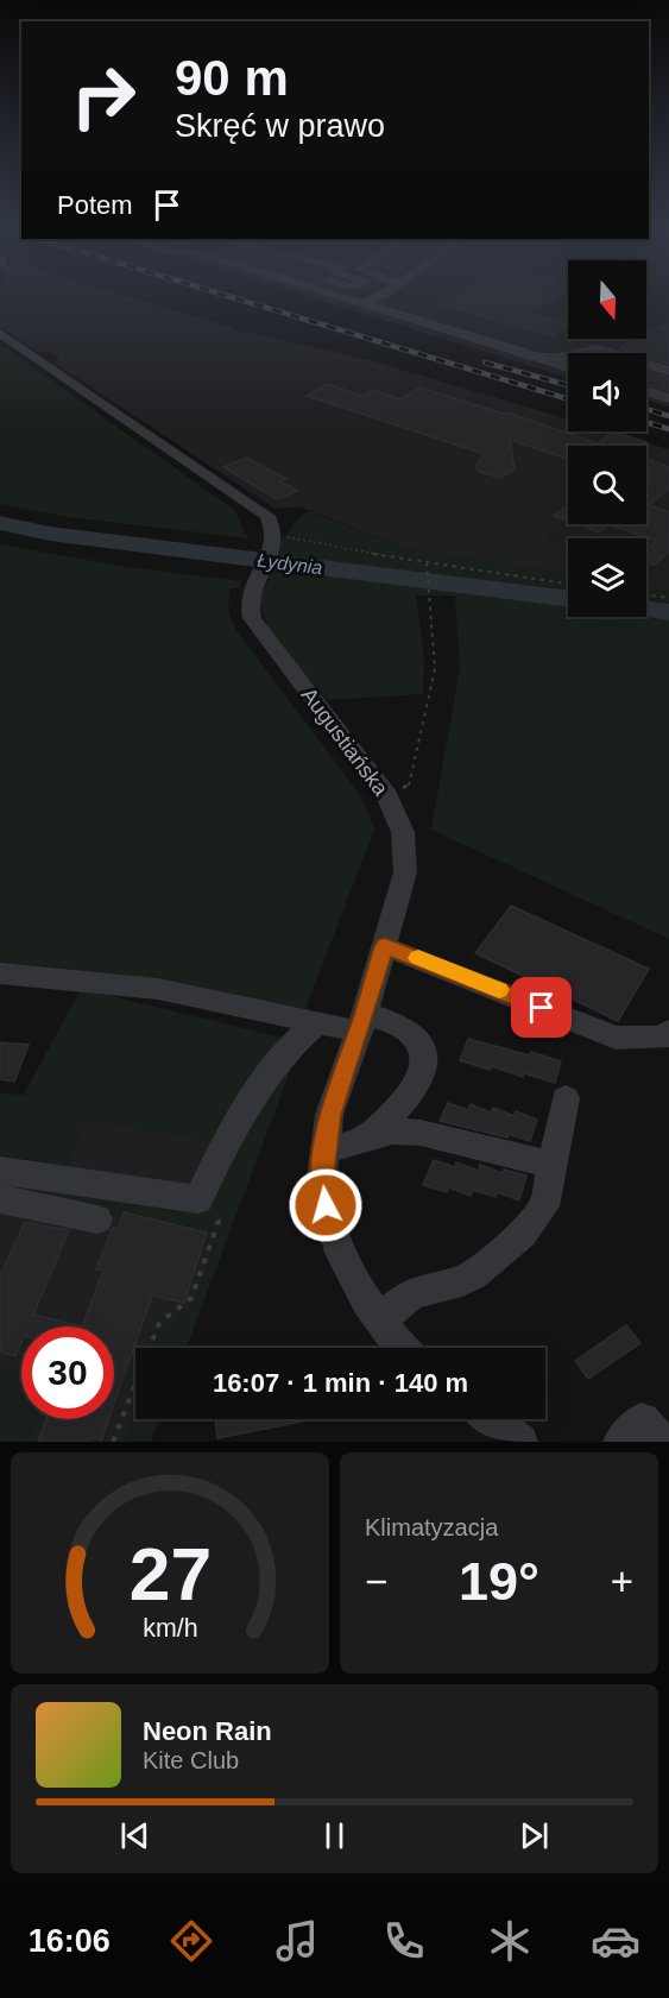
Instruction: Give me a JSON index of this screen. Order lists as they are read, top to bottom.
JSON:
{
  "streets": {
    "street": ["Augustiańska"]
  },
  "water": ["Łydynia"],
  "north": "bottom",
  "page": {
    "turn": ["90 m", "Skręć w prawo"],
    "then": "Potem",
    "limit": "30",
    "trip": "16:07 · 1 min · 140 m",
    "tile": "Klimatyzacja",
    "heat": ["−", "19°", "+"],
    "song": ["Neon Rain", "Kite Club"],
    "tabs": "16:06",
    "gauge": ["27", "km/h"]
  }
}
